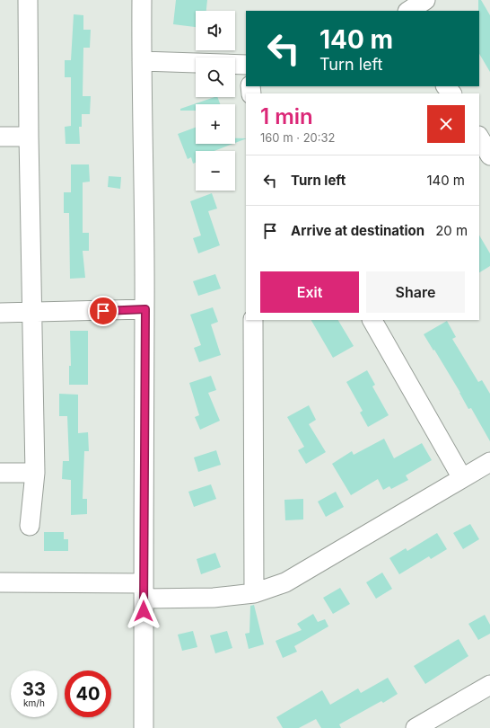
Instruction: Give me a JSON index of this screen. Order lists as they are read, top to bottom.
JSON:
{
  "page": {
    "map_buttons": ["+", "−"],
    "turn": ["140 m", "Turn left"],
    "heading": ["1 min", "160 m · 20:32"],
    "list": [
      {
        "name": "Turn left",
        "value": "140 m"
      },
      {
        "name": "Arrive at destination",
        "value": "20 m"
      }
    ],
    "buttons": ["Exit", "Share"],
    "speed": "33 km/h",
    "limit": "40"
  }
}
